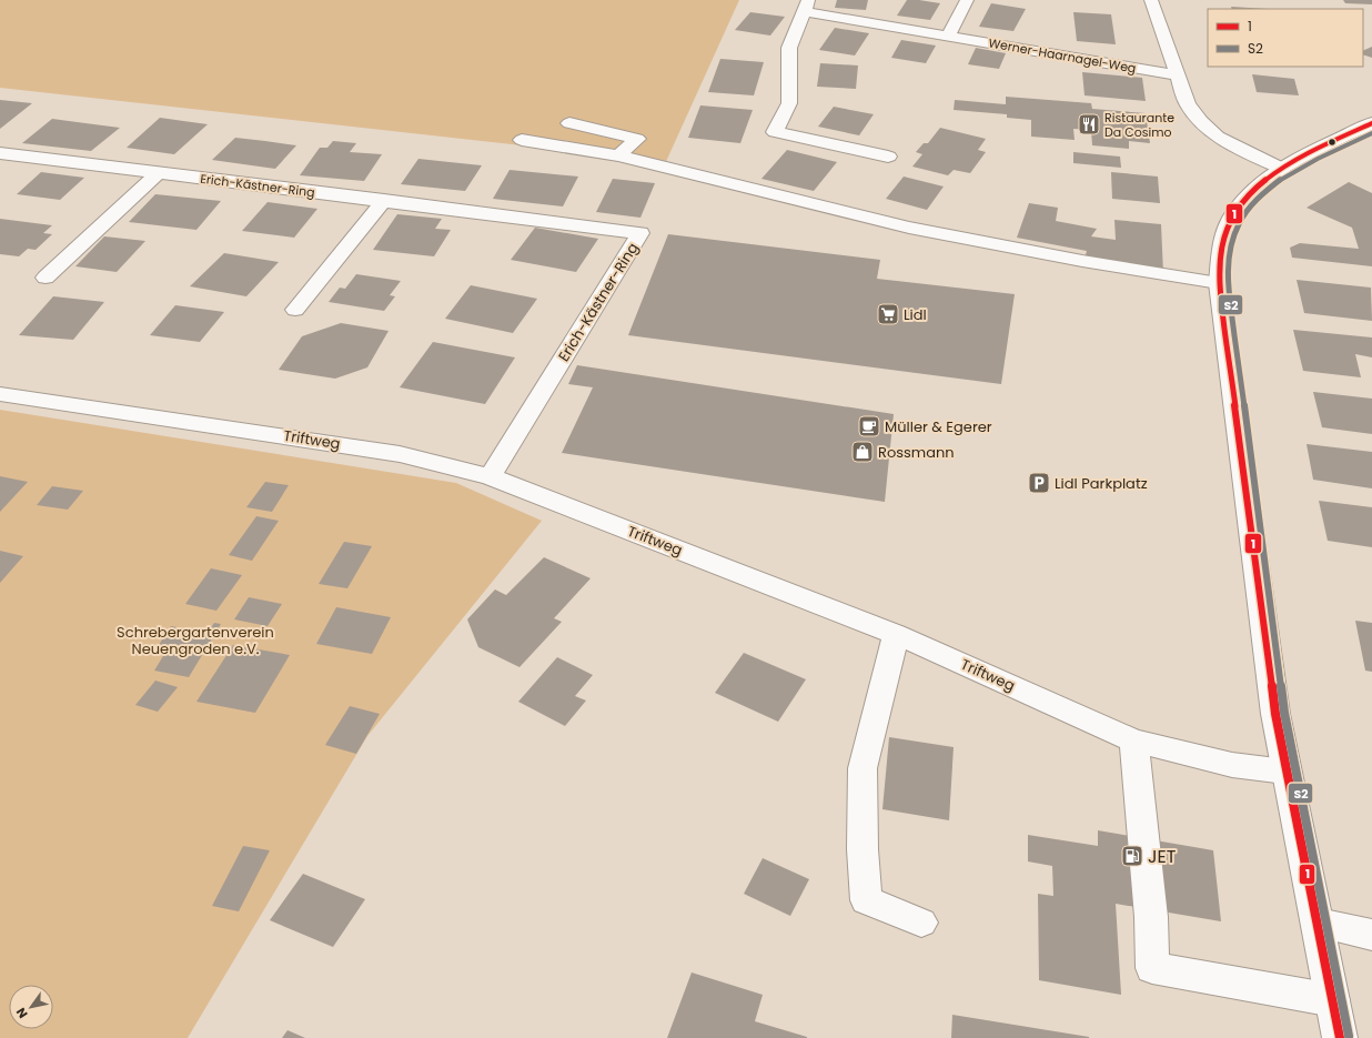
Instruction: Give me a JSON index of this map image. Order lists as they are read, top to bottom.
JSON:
{
  "streets": {
    "street": ["Werner-Haarnagel-Weg", "Erich-Kästner-Ring", "Triftweg"]
  },
  "crossings": [
    ["Erich-Kästner-Ring", "Triftweg"]
  ],
  "parks": ["Schrebergartenverein Neuengroden e.V."],
  "places": {
    "restaurant": ["Ristaurante Da Cosimo"],
    "supermarket": ["Lidl"],
    "cafe": ["Müller & Egerer"],
    "shop": ["Rossmann"],
    "parking": ["Lidl Parkplatz"],
    "fuel station": ["JET"]
  },
  "lines": ["transit line 1", "transit line S2"],
  "legend": ["1", "S2"],
  "north": "bottom left"
}
